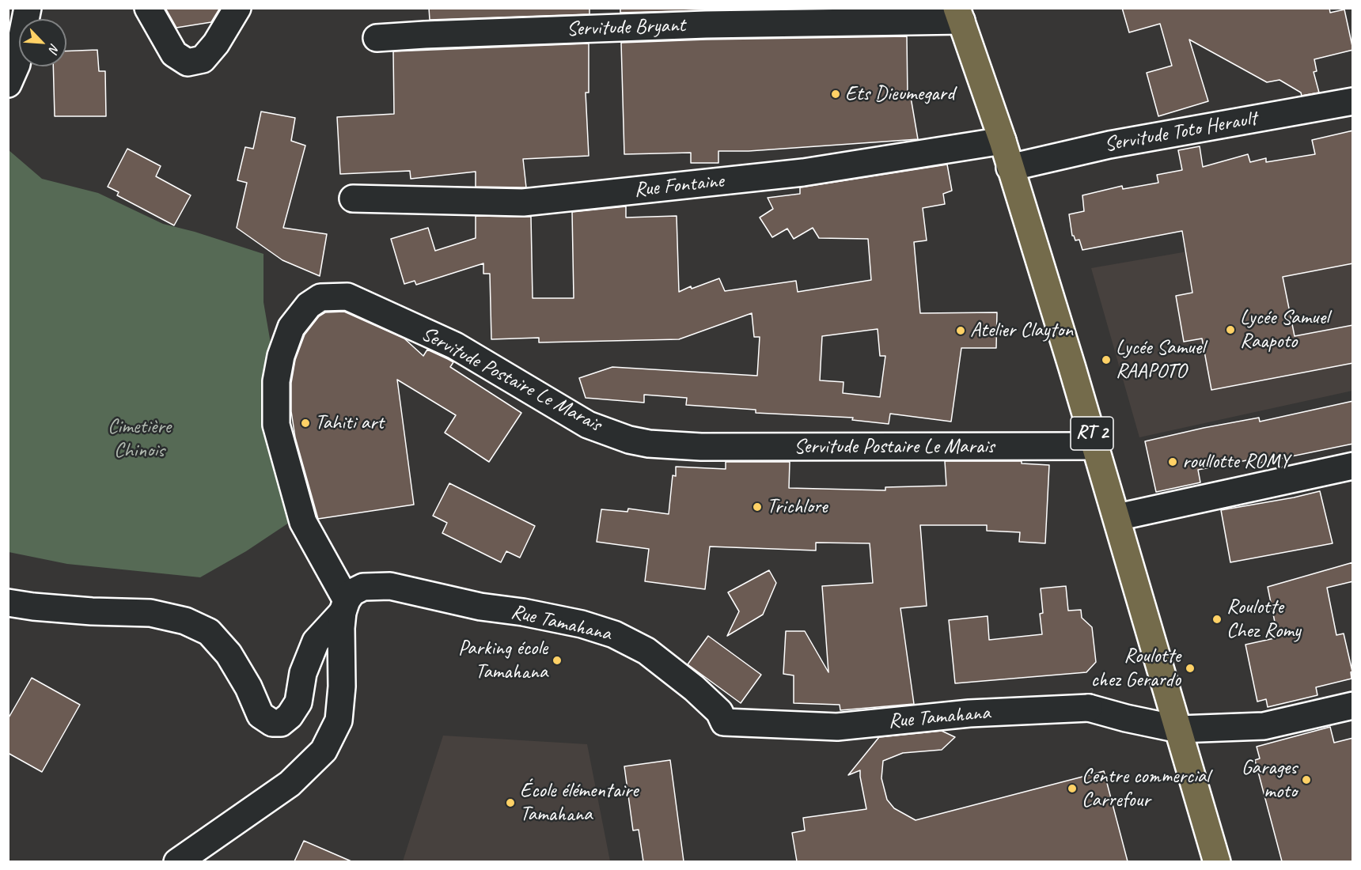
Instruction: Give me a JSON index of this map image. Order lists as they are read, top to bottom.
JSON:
{
  "streets": {
    "main road": ["RT 2"],
    "street": [
      "Servitude Bryant",
      "Servitude Toto Herault",
      "Rue Fontaine",
      "Servitude Postaire Le Marais",
      "Rue Tamahana"
    ]
  },
  "crossings": [
    ["Servitude Bryant", "RT 2"],
    ["Servitude Toto Herault", "RT 2"],
    ["Rue Fontaine", "RT 2"],
    ["Servitude Postaire Le Marais", "RT 2"],
    ["Servitude Postaire Le Marais", "Rue Tamahana"],
    ["RT 2", "Rue Tamahana"]
  ],
  "parks": ["Cimetière Chinois"],
  "places": [
    "Ets Dieumegard",
    "Lycée Samuel Raapoto",
    "Atelier Clayton",
    "Lycée Samuel RAAPOTO",
    "Tahiti art",
    "roullotte ROMY",
    "Trichlore",
    "Roulotte Chez Romy",
    "Parking école Tamahana",
    "Roulotte chez Gerardo",
    "Garages moto",
    "Centre commercial Carrefour",
    "École élémentaire Tamahana"
  ],
  "north": "bottom right"
}
